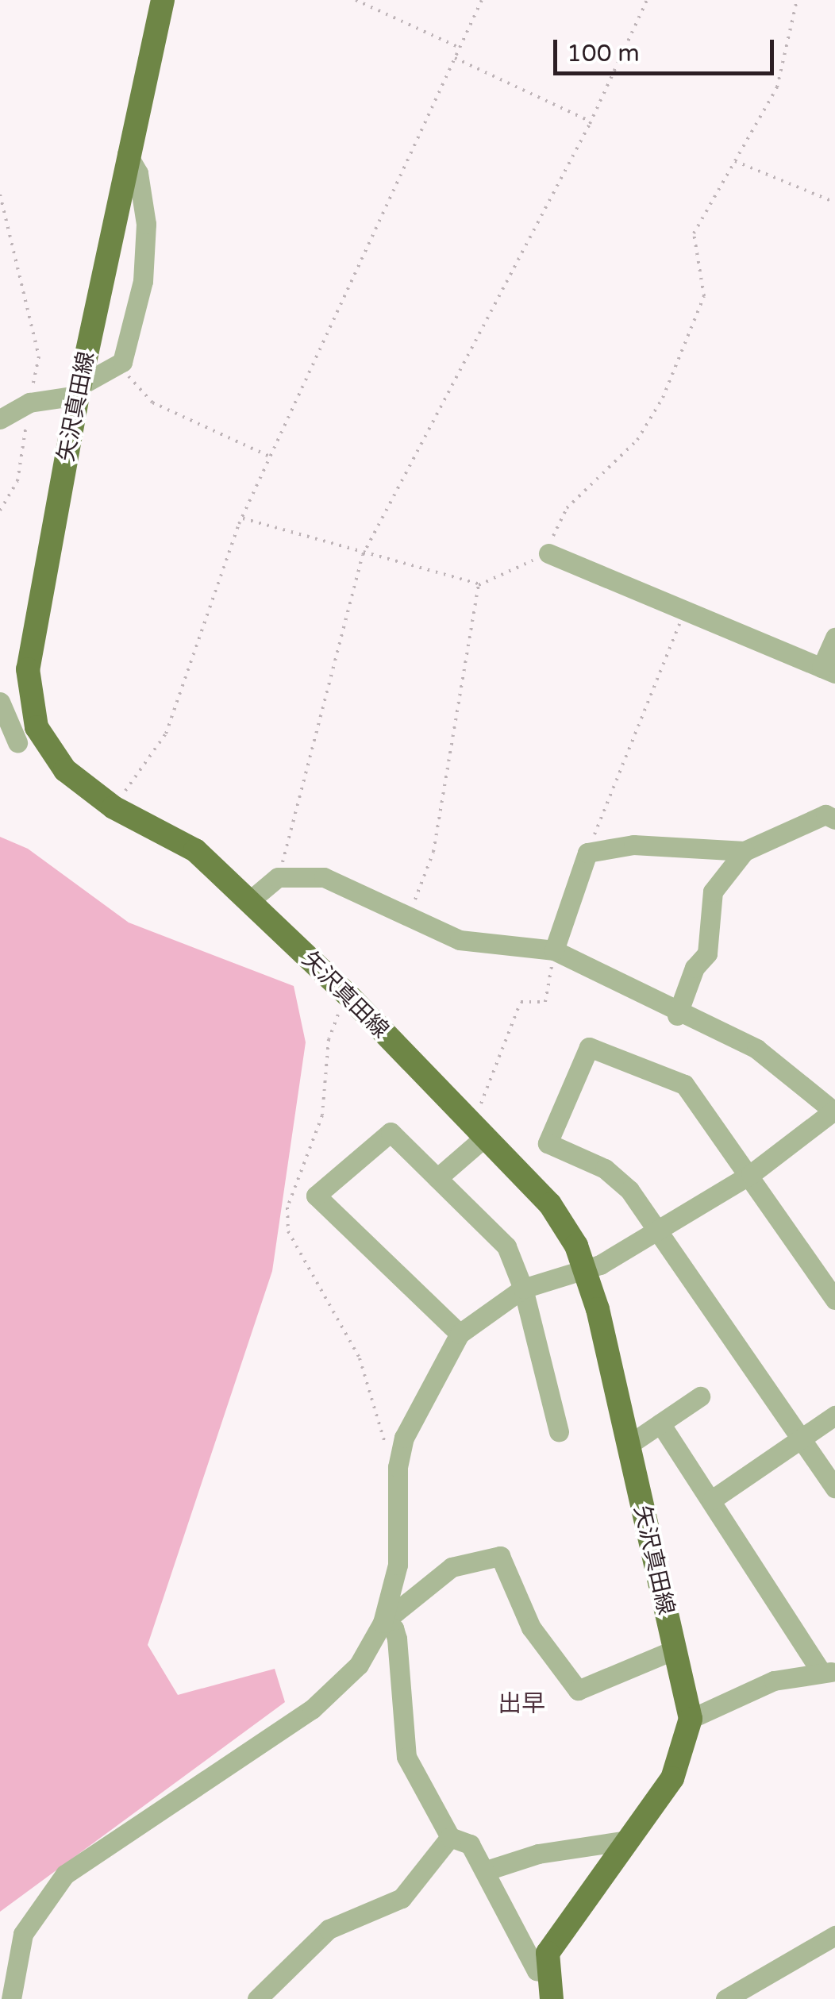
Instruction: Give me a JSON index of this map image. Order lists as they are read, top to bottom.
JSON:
{
  "streets": {
    "main road": ["矢沢真田線"]
  },
  "districts": ["出早"],
  "scale_bar": "100 m"
}
